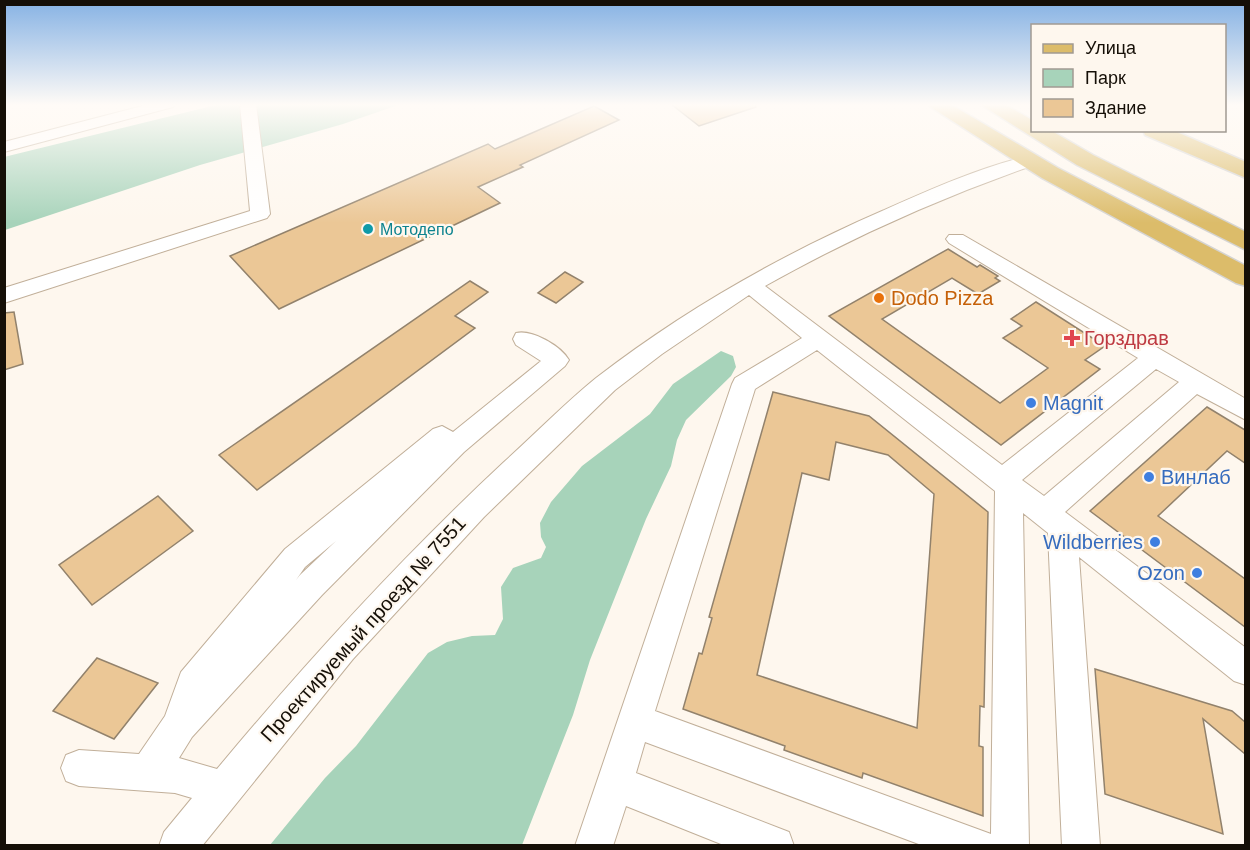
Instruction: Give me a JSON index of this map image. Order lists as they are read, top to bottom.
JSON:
{
  "streets": {
    "street": ["Проектируемый проезд № 7551"]
  },
  "places": {
    "other": [
      "Мотодепо",
      "Dodo Pizza",
      "Magnit",
      "Винлаб",
      "Wildberries",
      "Ozon"
    ],
    "health": ["Горздрав"]
  },
  "legend": ["Улица", "Парк", "Здание"]
}
